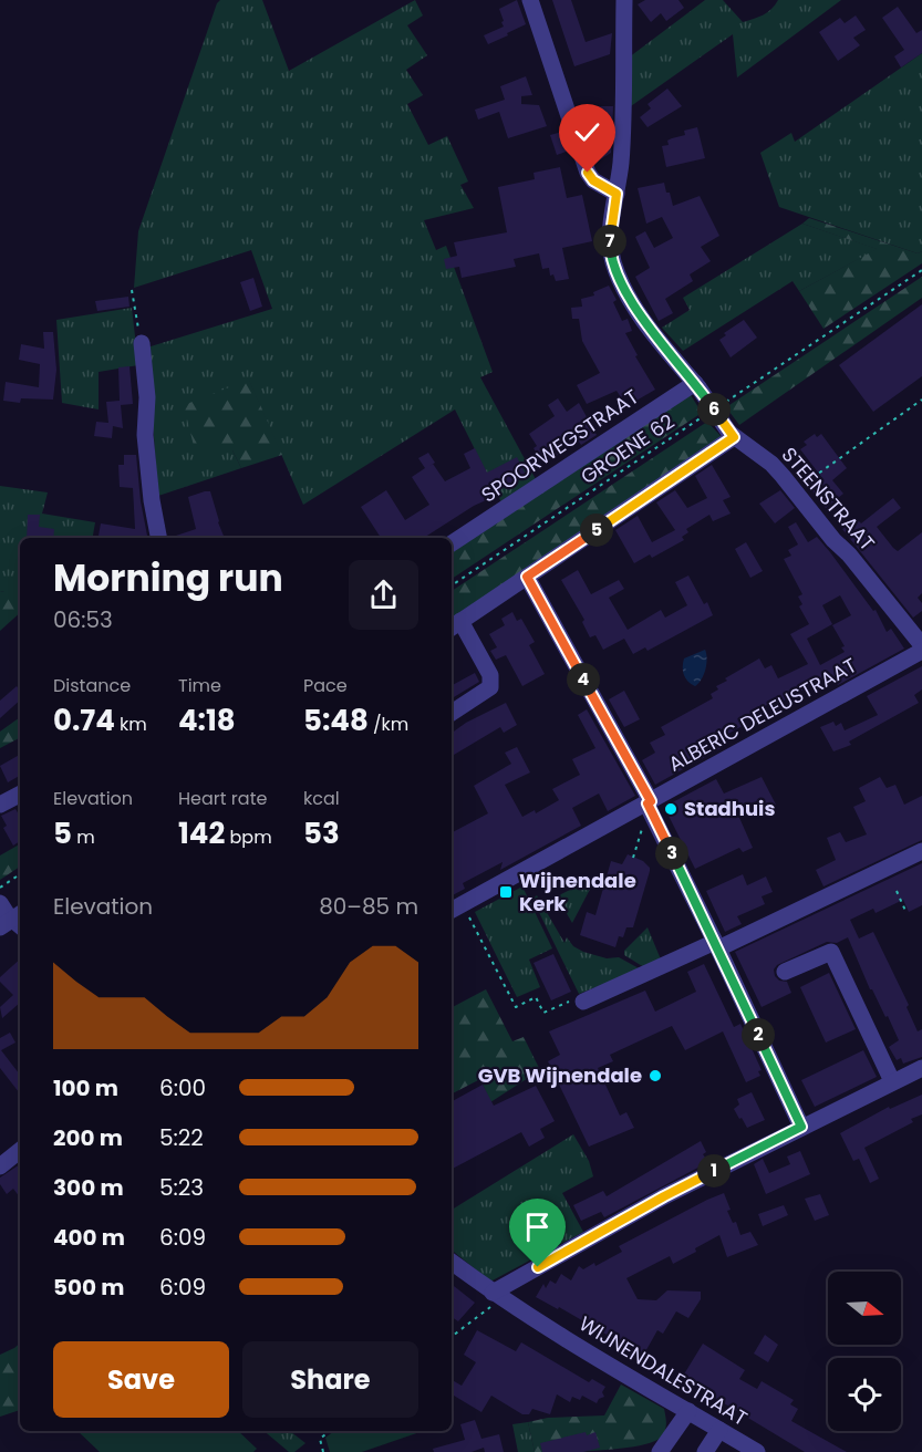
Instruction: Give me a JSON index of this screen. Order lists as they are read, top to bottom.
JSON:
{
  "streets": {
    "street": [
      "SPOORWEGSTRAAT",
      "STEENSTRAAT",
      "ALBERIC DELEUSTRAAT",
      "WIJNENDALESTRAAT"
    ],
    "path": ["GROENE 62"]
  },
  "crossings": [
    ["SPOORWEGSTRAAT", "STEENSTRAAT"],
    ["STEENSTRAAT", "ALBERIC DELEUSTRAAT"]
  ],
  "places": {
    "other": ["Stadhuis", "GVB Wijnendale"],
    "transit": ["Wijnendale Kerk"]
  },
  "north": "right",
  "page": {
    "pins": [
      "7",
      "6",
      "5",
      "4",
      "3",
      "2",
      "1"
    ],
    "heading": ["Morning run", "06:53"],
    "stats": [
      ["Distance", "0.74 km"],
      ["Time", "4:18"],
      ["Pace", "5:48 /km"],
      ["Elevation", "5 m"],
      ["Heart rate", "142 bpm"],
      ["kcal", "53"]
    ],
    "chart": ["Elevation", "80–85 m"],
    "list": [
      {
        "name": "100 m",
        "note": "6:00"
      },
      {
        "name": "200 m",
        "note": "5:22"
      },
      {
        "name": "300 m",
        "note": "5:23"
      },
      {
        "name": "400 m",
        "note": "6:09"
      },
      {
        "name": "500 m",
        "note": "6:09"
      }
    ],
    "buttons": ["Save", "Share"]
  }
}
